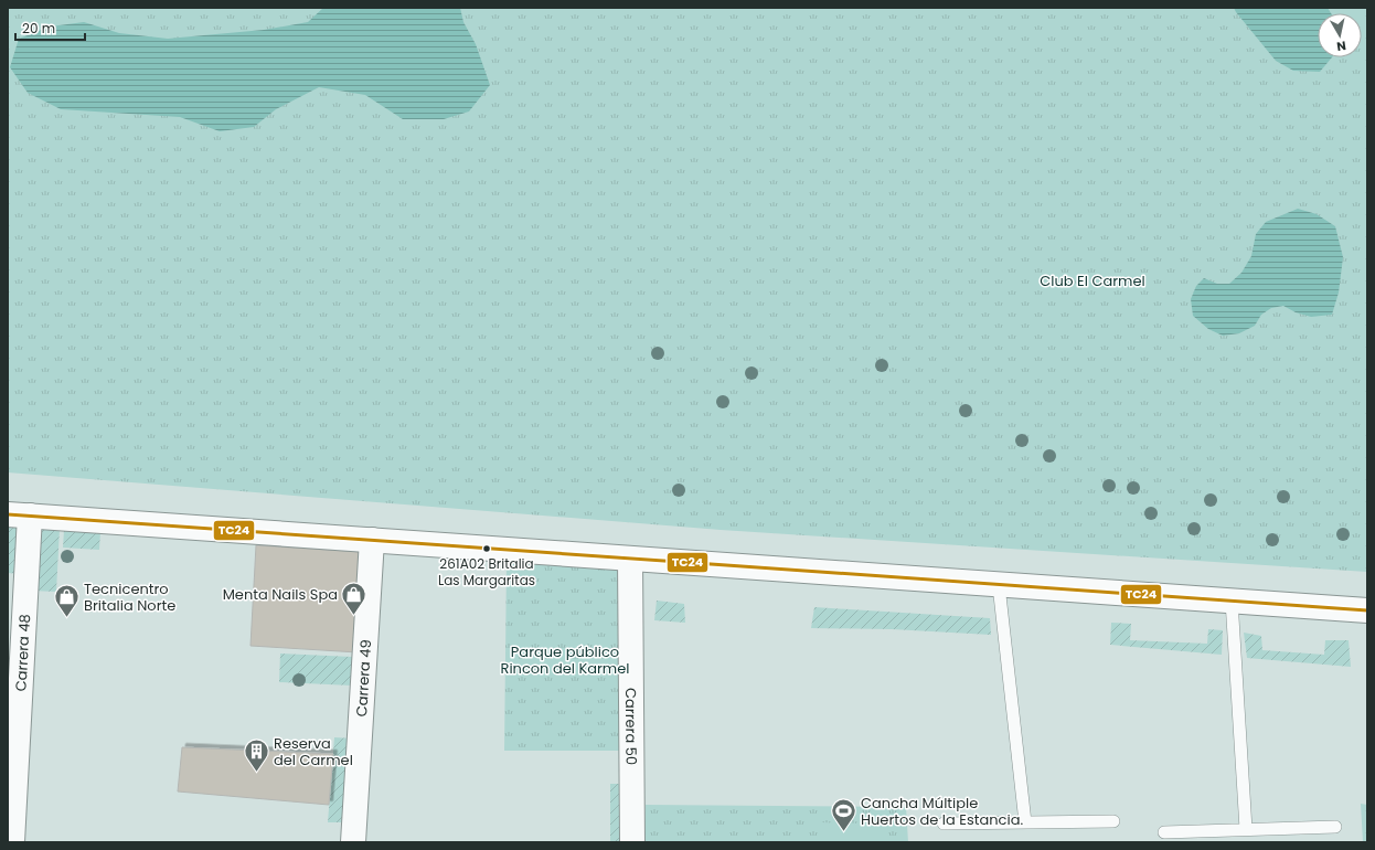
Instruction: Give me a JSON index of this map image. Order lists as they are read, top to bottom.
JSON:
{
  "streets": {
    "street": ["Carrera 48", "Carrera 49", "Carrera 50"]
  },
  "parks": ["Club El Carmel", "Parque público Rincon del Karmel"],
  "places": {
    "other": ["261A02 Britalia Las Margaritas"],
    "shop": ["Menta Nails Spa", "Tecnicentro Britalia Norte"],
    "building": ["Reserva del Carmel"],
    "sports": ["Cancha Múltiple Huertos de la Estancia."]
  },
  "lines": ["transit line TC24"],
  "scale_bar": "20 m",
  "north": "bottom"
}
